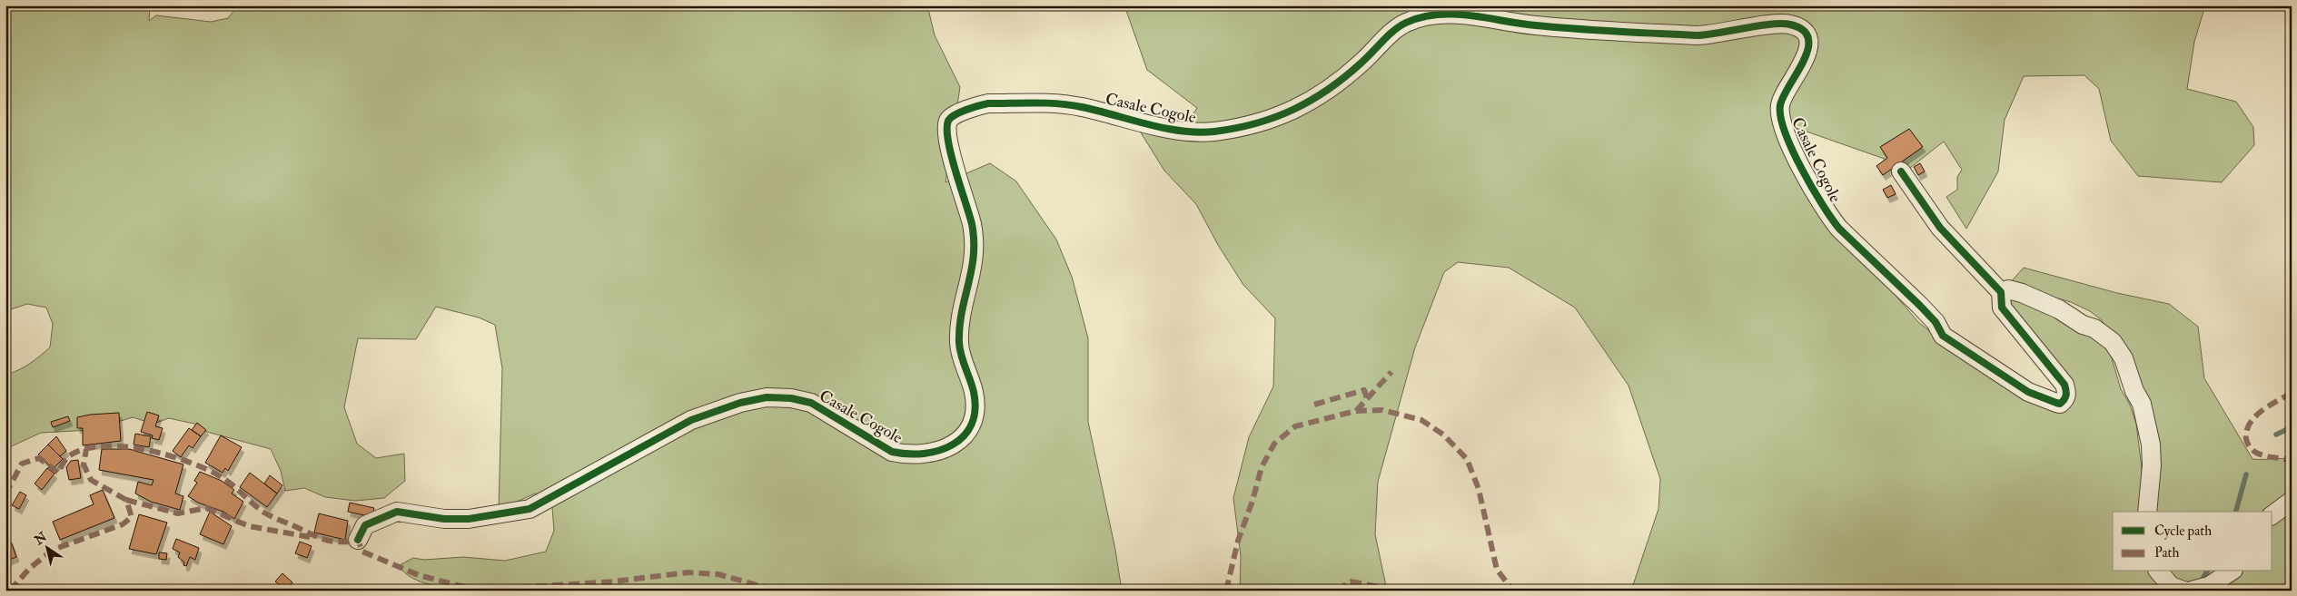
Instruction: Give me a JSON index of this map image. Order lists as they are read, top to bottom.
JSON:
{
  "streets": {
    "street": ["Casale Cogole"]
  },
  "legend": ["Cycle path", "Path"],
  "north": "top left"
}
